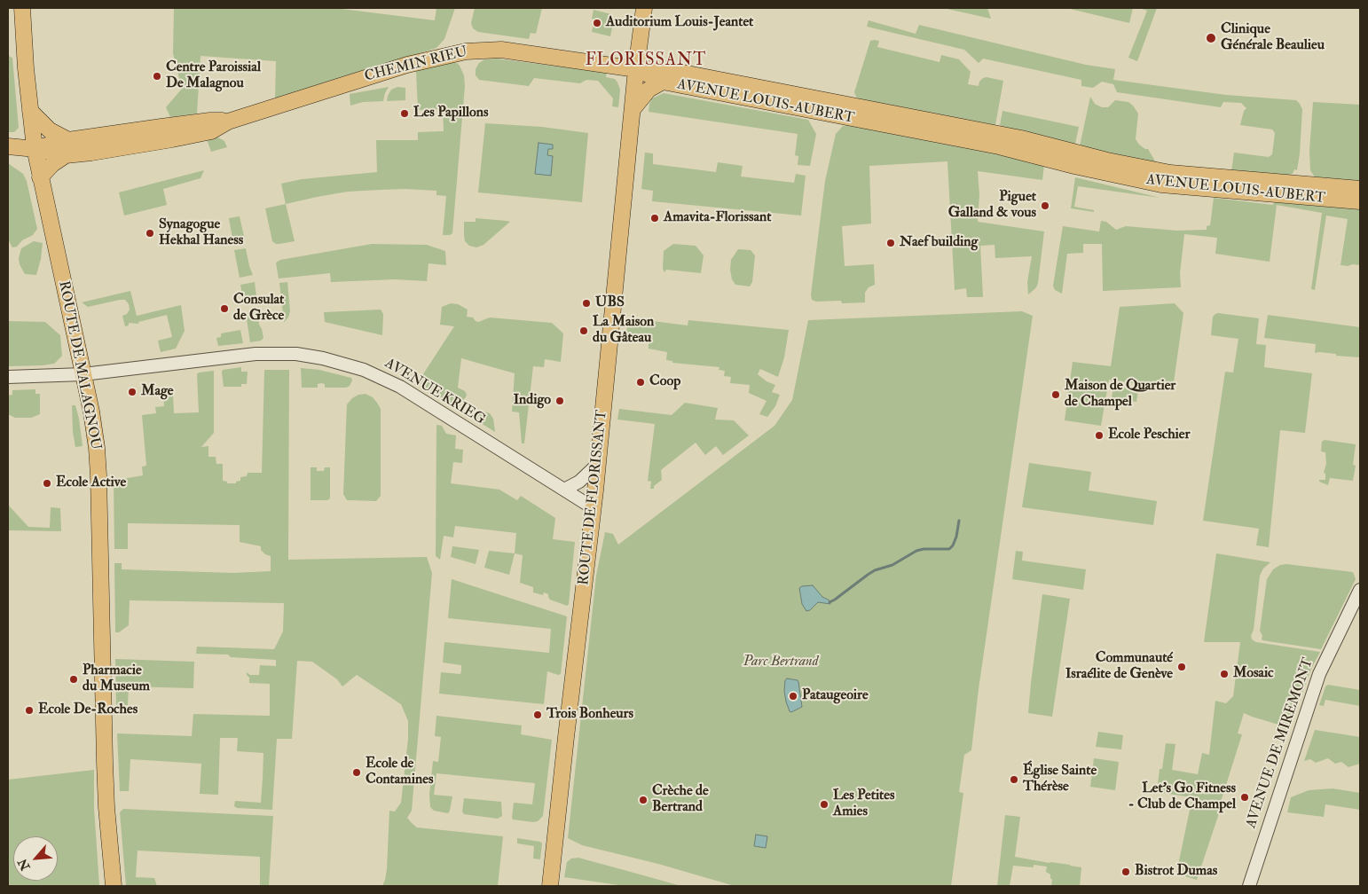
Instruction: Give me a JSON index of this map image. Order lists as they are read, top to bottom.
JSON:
{
  "streets": {
    "main road": [
      "CHEMIN RIEU",
      "AVENUE LOUIS-AUBERT",
      "ROUTE DE MALAGNOU",
      "ROUTE DE FLORISSANT"
    ],
    "street": ["AVENUE KRIEG", "AVENUE DE MIREMONT"]
  },
  "crossings": [
    ["CHEMIN RIEU", "AVENUE LOUIS-AUBERT"],
    ["CHEMIN RIEU", "ROUTE DE MALAGNOU"],
    ["CHEMIN RIEU", "ROUTE DE FLORISSANT"],
    ["AVENUE LOUIS-AUBERT", "ROUTE DE FLORISSANT"],
    ["ROUTE DE MALAGNOU", "AVENUE KRIEG"],
    ["AVENUE KRIEG", "ROUTE DE FLORISSANT"]
  ],
  "districts": ["FLORISSANT"],
  "parks": ["Parc Bertrand"],
  "places": [
    "Auditorium Louis-Jeantet",
    "Clinique Générale Beaulieu",
    "Centre Paroissial De Malagnou",
    "Les Papillons",
    "Piguet Galland & vous",
    "Amavita-Florissant",
    "Synagogue Hekhal Haness",
    "Naef building",
    "UBS",
    "Consulat de Grèce",
    "La Maison du Gâteau",
    "Coop",
    "Mage",
    "Maison de Quartier de Champel",
    "Indigo",
    "Ecole Peschier",
    "Ecole Active",
    "Communauté Israélite de Genève",
    "Mosaic",
    "Pharmacie du Museum",
    "Pataugeoire",
    "Ecole De-Roches",
    "Trois Bonheurs",
    "Ecole de Contamines",
    "Église Sainte Thérèse",
    "Let's Go Fitness - Club de Champel",
    "Crèche de Bertrand",
    "Les Petites Amies",
    "Bistrot Dumas"
  ],
  "north": "bottom left"
}
